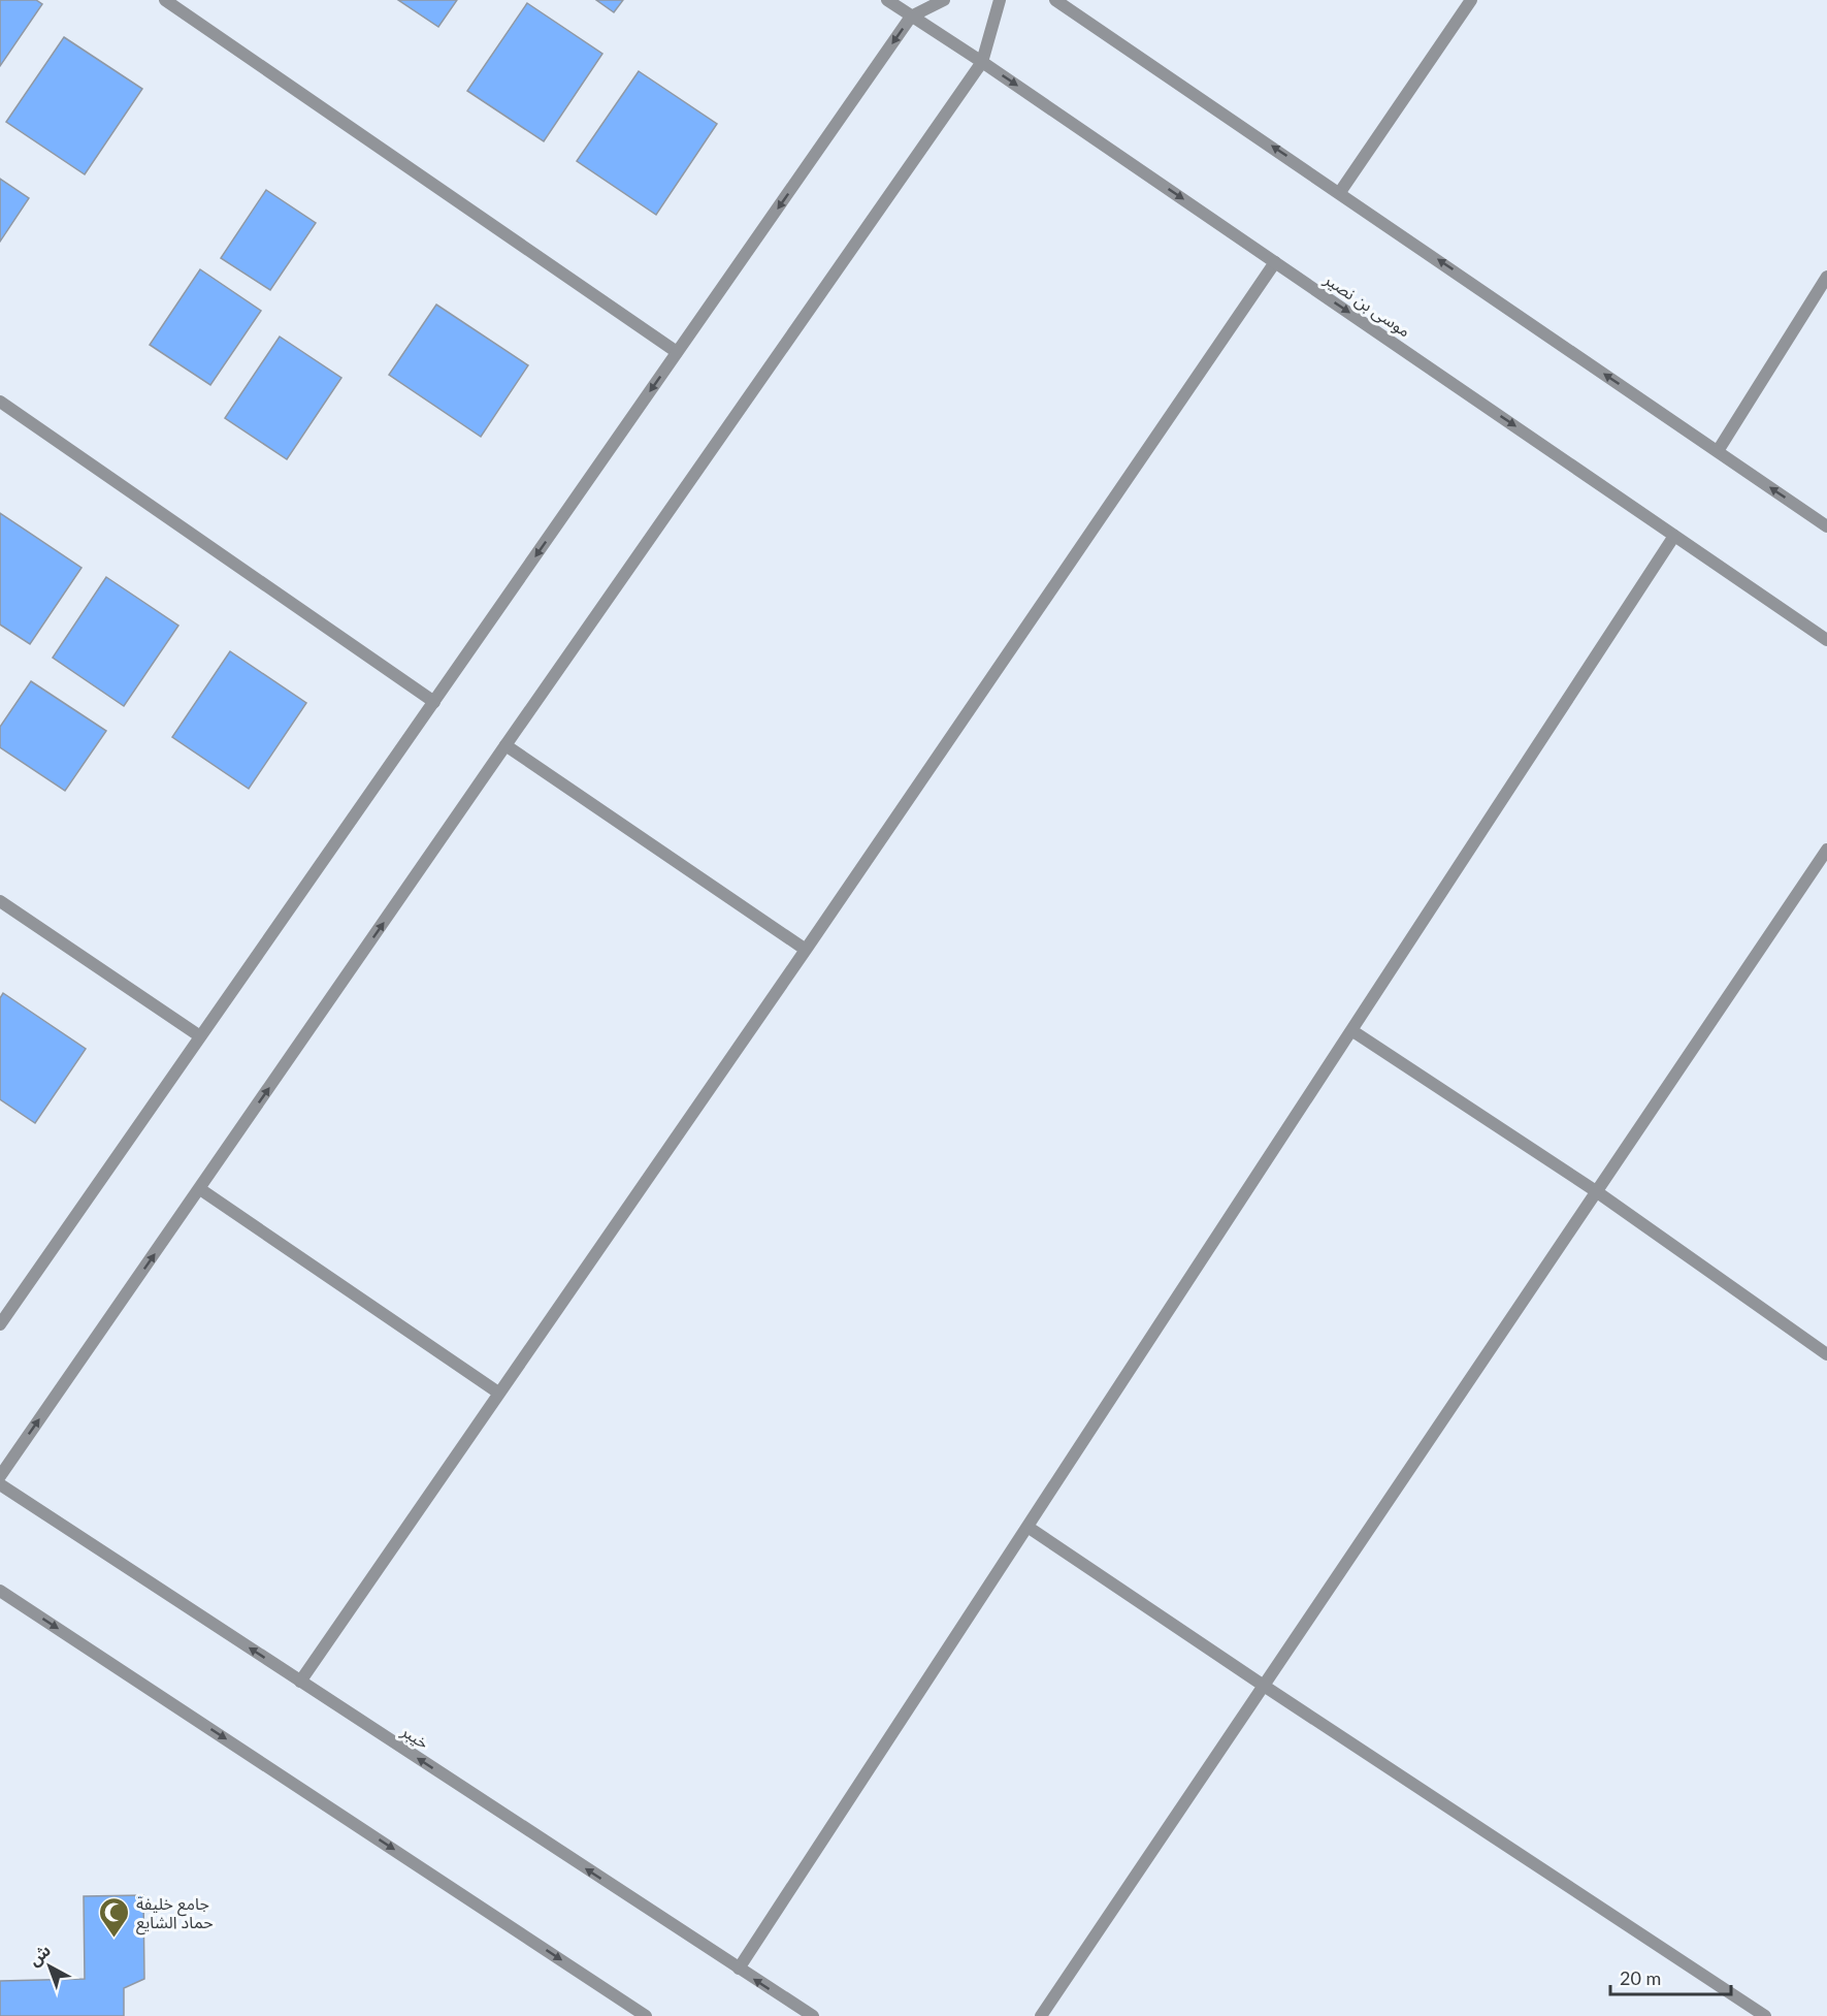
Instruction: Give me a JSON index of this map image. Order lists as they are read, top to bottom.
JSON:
{
  "streets": {
    "street": ["موسى بن نصير", "خيبر"]
  },
  "places": {
    "mosque": ["جامع خليفة حماد الشايع"]
  },
  "scale_bar": "20 m",
  "north": "top left"
}
